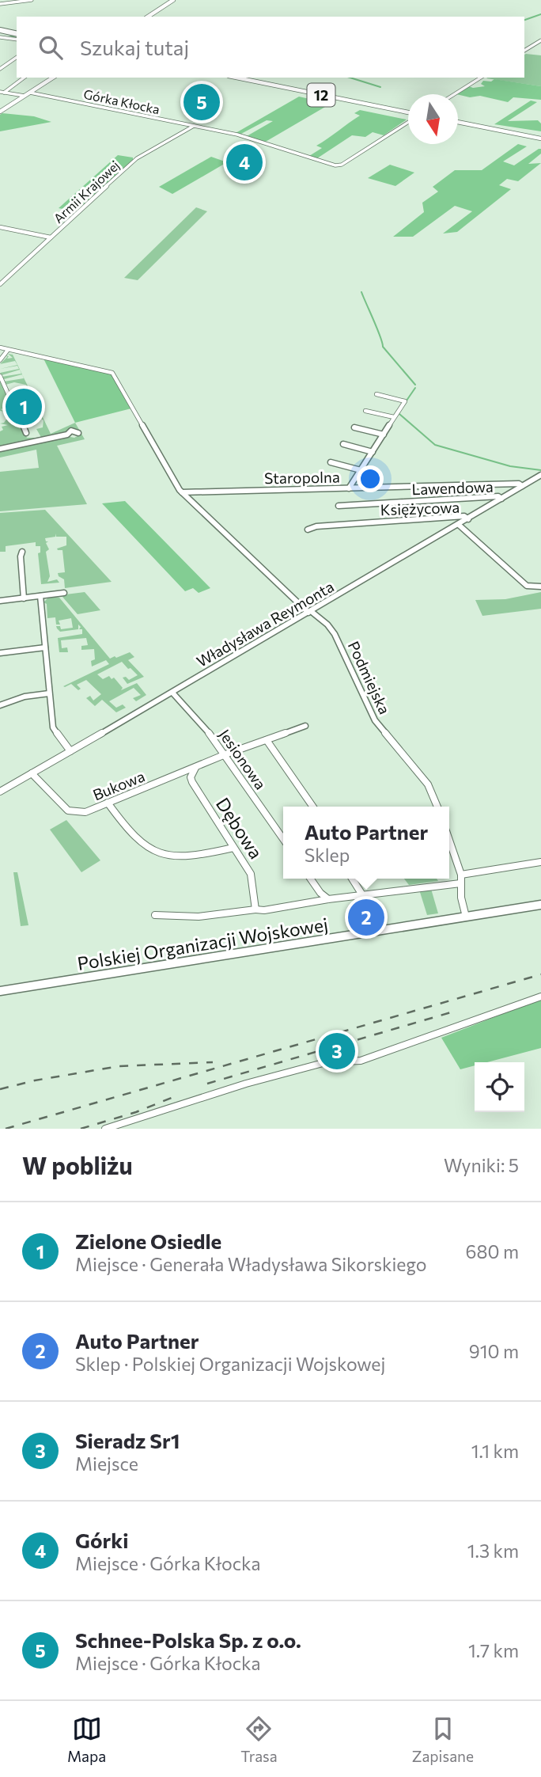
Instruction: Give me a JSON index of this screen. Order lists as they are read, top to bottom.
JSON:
{
  "streets": {
    "main road": ["12", "Polskiej Organizacji Wojskowej"],
    "street": [
      "Górka Kłocka",
      "Armii Krajowej",
      "Staropolna",
      "Lawendowa",
      "Księżycowa",
      "Władysława Reymonta",
      "Podmiejska",
      "Jesionowa",
      "Bukowa",
      "Dębowa"
    ]
  },
  "crossings": [
    ["Górka Kłocka", "Armii Krajowej"],
    ["Staropolna", "Władysława Reymonta"],
    ["Staropolna", "Podmiejska"],
    ["Lawendowa", "Władysława Reymonta"],
    ["Księżycowa", "Władysława Reymonta"],
    ["Władysława Reymonta", "Podmiejska"],
    ["Władysława Reymonta", "Jesionowa"],
    ["Władysława Reymonta", "Bukowa"],
    ["Jesionowa", "Bukowa"],
    ["Bukowa", "Dębowa"]
  ],
  "north": "bottom",
  "page": {
    "search": "Szukaj tutaj",
    "pins": [
      "5",
      "4",
      "1",
      "2",
      "3"
    ],
    "popup": ["Auto Partner", "Sklep"],
    "heading": ["W pobliżu", "Wyniki: 5"],
    "list": [
      {
        "mark": "1",
        "name": "Zielone Osiedle",
        "note": "Miejsce · Generała Władysława Sikorskiego",
        "value": "680 m"
      },
      {
        "mark": "2",
        "name": "Auto Partner",
        "note": "Sklep · Polskiej Organizacji Wojskowej",
        "value": "910 m"
      },
      {
        "mark": "3",
        "name": "Sieradz Sr1",
        "note": "Miejsce",
        "value": "1.1 km"
      },
      {
        "mark": "4",
        "name": "Górki",
        "note": "Miejsce · Górka Kłocka",
        "value": "1.3 km"
      },
      {
        "mark": "5",
        "name": "Schnee-Polska Sp. z o.o.",
        "note": "Miejsce · Górka Kłocka",
        "value": "1.7 km"
      }
    ],
    "nav": ["Mapa", "Trasa", "Zapisane"]
  }
}
